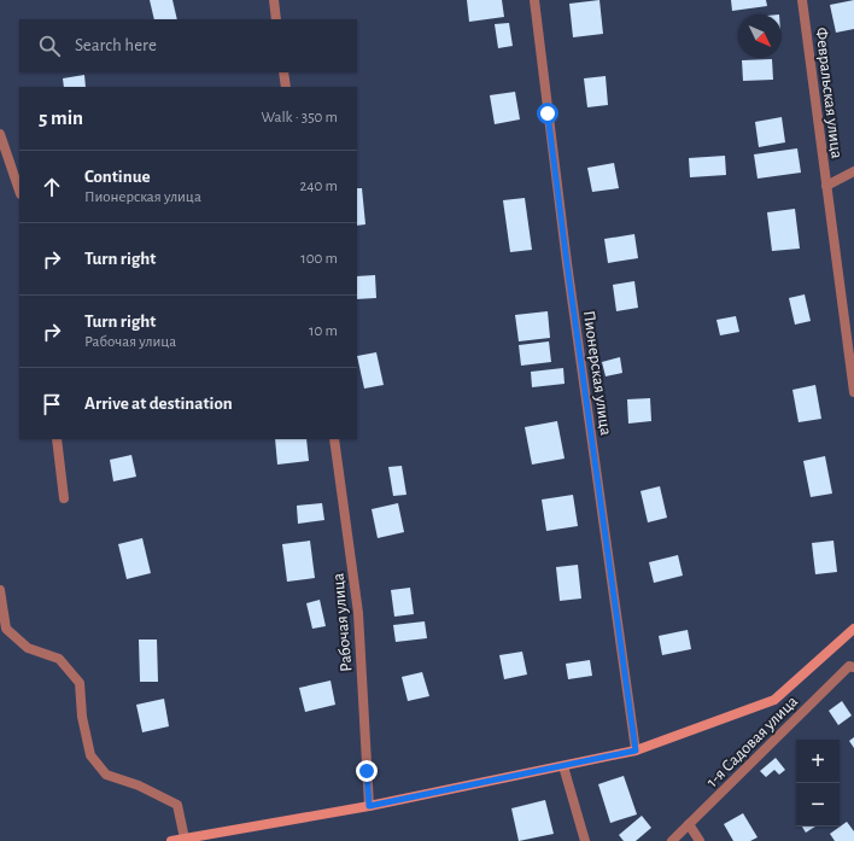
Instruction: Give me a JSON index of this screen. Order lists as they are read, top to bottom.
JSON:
{
  "streets": {
    "street": [
      "Февральская улица",
      "Пионерская улица",
      "Рабочая улица",
      "1-я Садовая улица"
    ]
  },
  "north": "bottom right",
  "page": {
    "search": "Search here",
    "heading": ["5 min", "Walk · 350 m"],
    "list": [
      ["Continue", "Пионерская улица", "240 m"],
      ["Turn right", "100 m"],
      ["Turn right", "Рабочая улица", "10 m"],
      "Arrive at destination"
    ],
    "map_buttons": ["+", "−"]
  }
}
